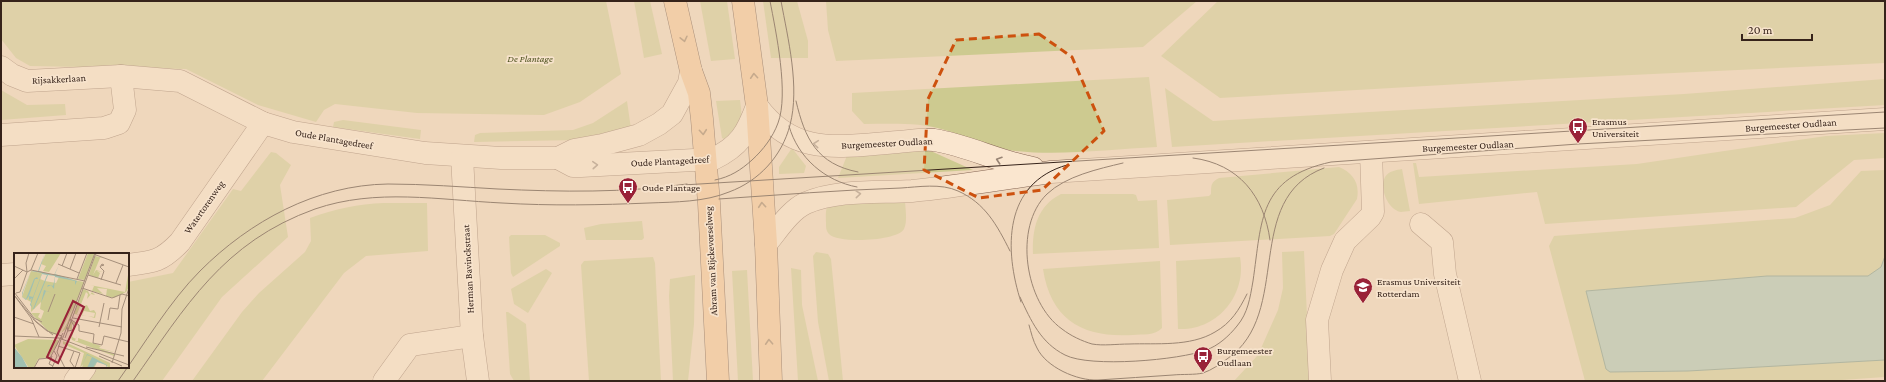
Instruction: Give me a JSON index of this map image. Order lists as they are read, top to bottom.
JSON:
{
  "streets": {
    "main road": ["Abram van Rijckevorselweg"],
    "street": [
      "Rijsakkerlaan",
      "Burgemeester Oudlaan",
      "Oude Plantagedreef",
      "Watertorenweg",
      "Herman Bavinckstraat"
    ]
  },
  "crossings": [
    ["Rijsakkerlaan", "Oude Plantagedreef"],
    ["Burgemeester Oudlaan", "Oude Plantagedreef"],
    ["Oude Plantagedreef", "Watertorenweg"],
    ["Oude Plantagedreef", "Abram van Rijckevorselweg"],
    ["Oude Plantagedreef", "Herman Bavinckstraat"]
  ],
  "parks": ["De Plantage"],
  "places": {
    "bus stop": ["Erasmus Universiteit", "Oude Plantage", "Burgemeester Oudlaan"],
    "school or university": ["Erasmus Universiteit Rotterdam"]
  },
  "scale_bar": "20 m"
}
